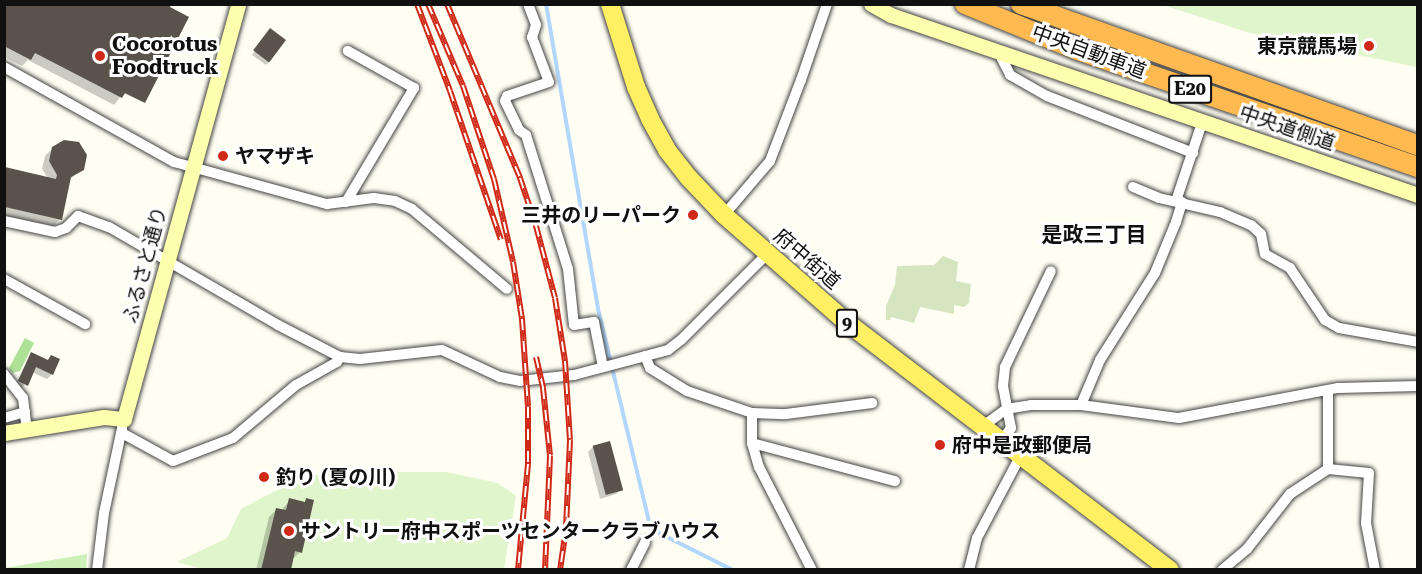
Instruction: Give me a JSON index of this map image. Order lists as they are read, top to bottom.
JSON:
{
  "streets": {
    "highway": ["中央自動車道", "E20"],
    "main road": ["府中街道", "9"],
    "street": ["中央道側道", "ふるさと通り"]
  },
  "districts": ["是政三丁目"],
  "places": [
    "東京競馬場",
    "Cocorotus Foodtruck",
    "ヤマザキ",
    "三井のリーパーク",
    "府中是政郵便局",
    "釣り (夏の川)",
    "サントリー府中スポーツセンタークラブハウス"
  ]
}
